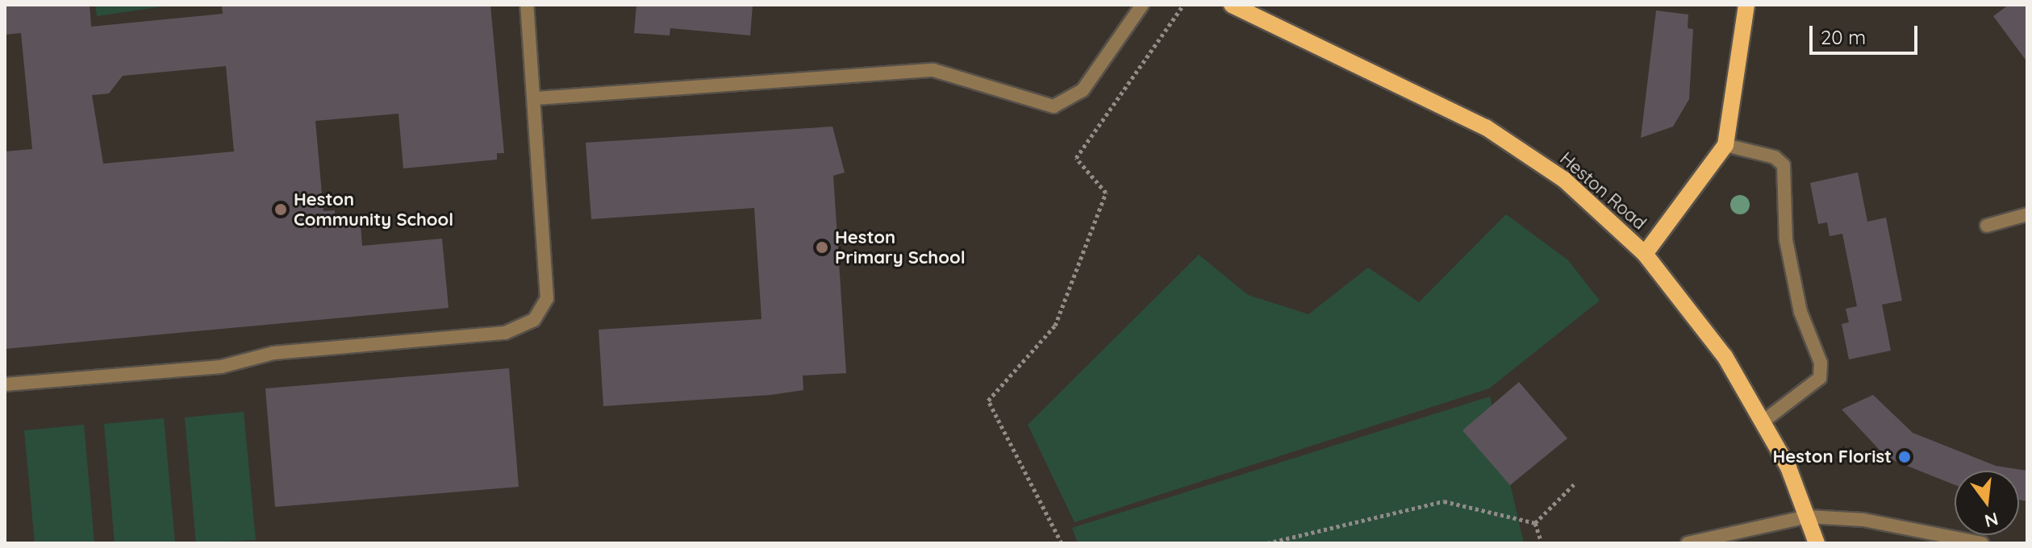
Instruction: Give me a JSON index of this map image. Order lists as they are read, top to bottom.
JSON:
{
  "streets": {
    "main road": ["Heston Road"]
  },
  "places": ["Heston Community School", "Heston Primary School", "Heston Florist"],
  "scale_bar": "20 m",
  "north": "bottom"
}
